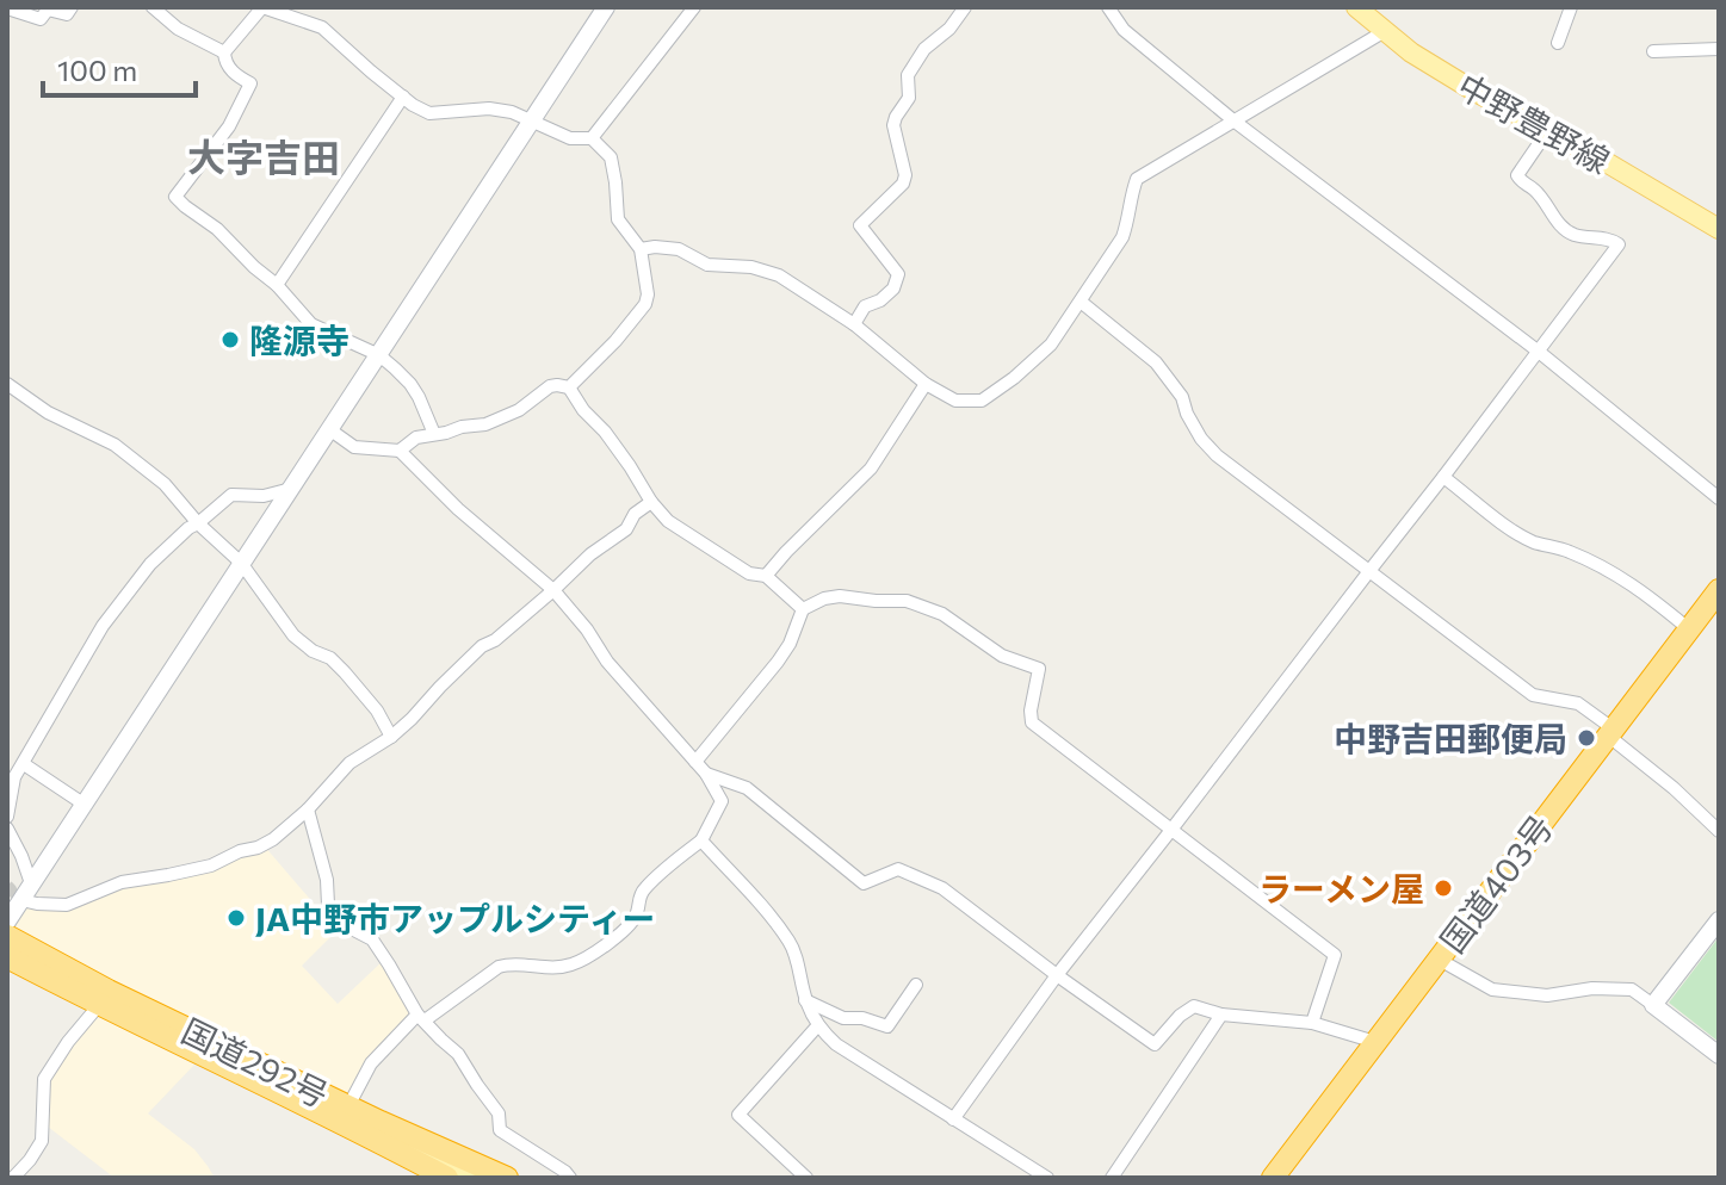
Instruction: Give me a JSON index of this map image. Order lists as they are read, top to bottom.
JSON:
{
  "streets": {
    "highway": ["国道403号", "国道292号"],
    "main road": ["中野豊野線"]
  },
  "districts": ["大字吉田"],
  "places": [
    "隆源寺",
    "中野吉田郵便局",
    "ラーメン屋",
    "JA中野市アップルシティー"
  ],
  "scale_bar": "100 m"
}
